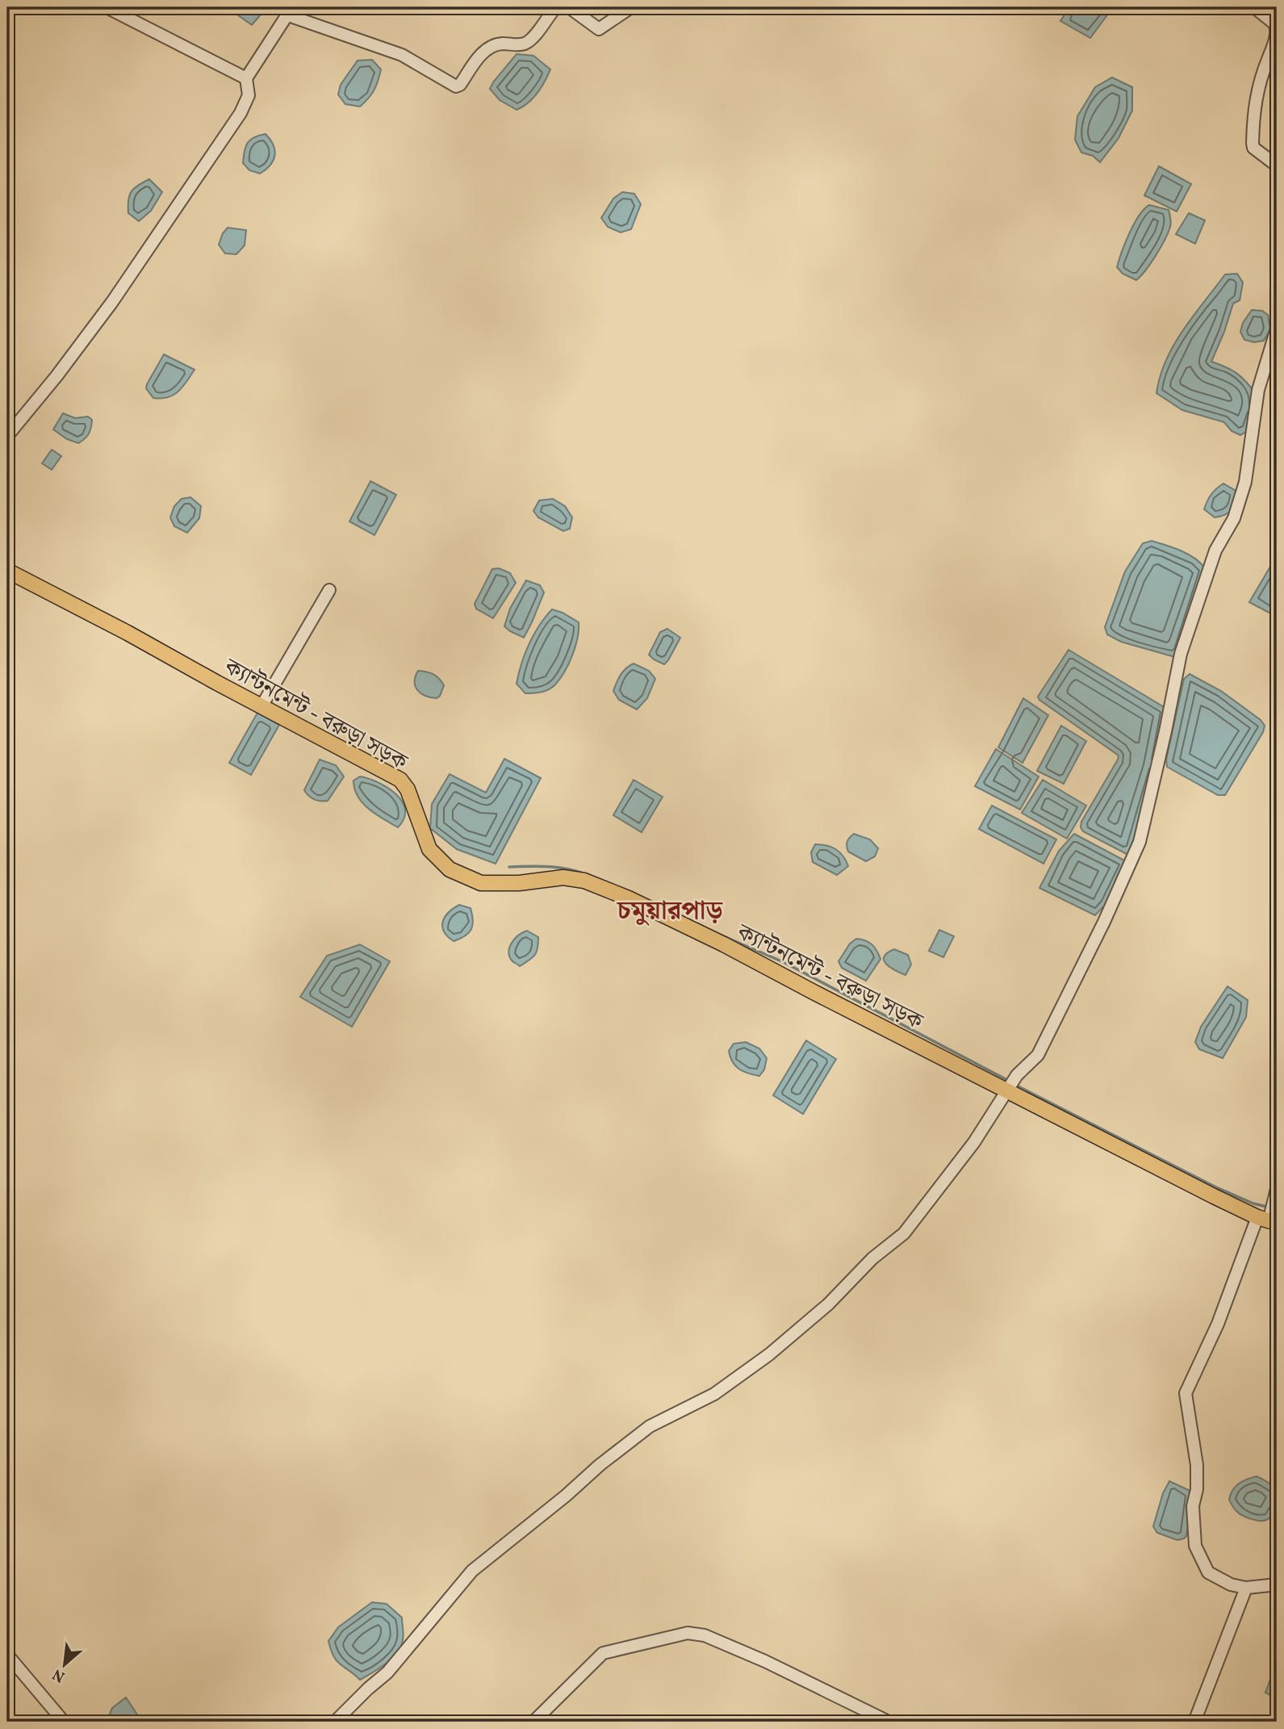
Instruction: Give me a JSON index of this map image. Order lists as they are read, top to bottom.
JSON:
{
  "streets": {
    "main road": ["ক্যান্টনমেন্ট - বরুড়া সড়ক"]
  },
  "districts": ["চমুয়ারপাড়"],
  "north": "bottom left"
}
